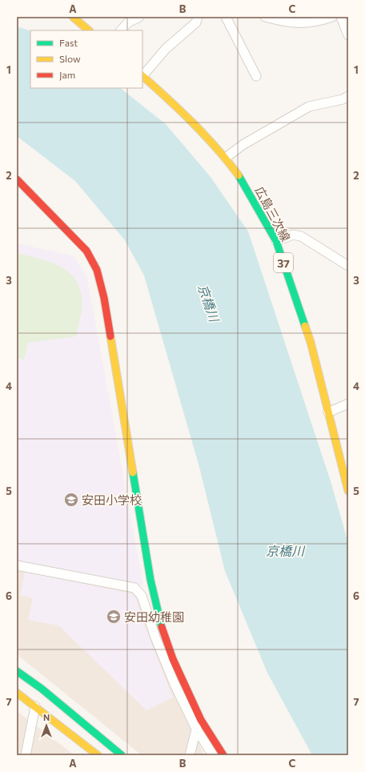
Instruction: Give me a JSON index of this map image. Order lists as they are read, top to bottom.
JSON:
{
  "streets": {
    "street": ["広島三次線", "37"]
  },
  "water": ["京橋川"],
  "places": {
    "school or university": ["安田小学校", "安田幼稚園"]
  },
  "legend": ["Fast", "Slow", "Jam"],
  "north": "top",
  "grid": {
    "columns": ["A", "B", "C"],
    "rows": [
      "1",
      "2",
      "3",
      "4",
      "5",
      "6",
      "7"
    ]
  }
}
